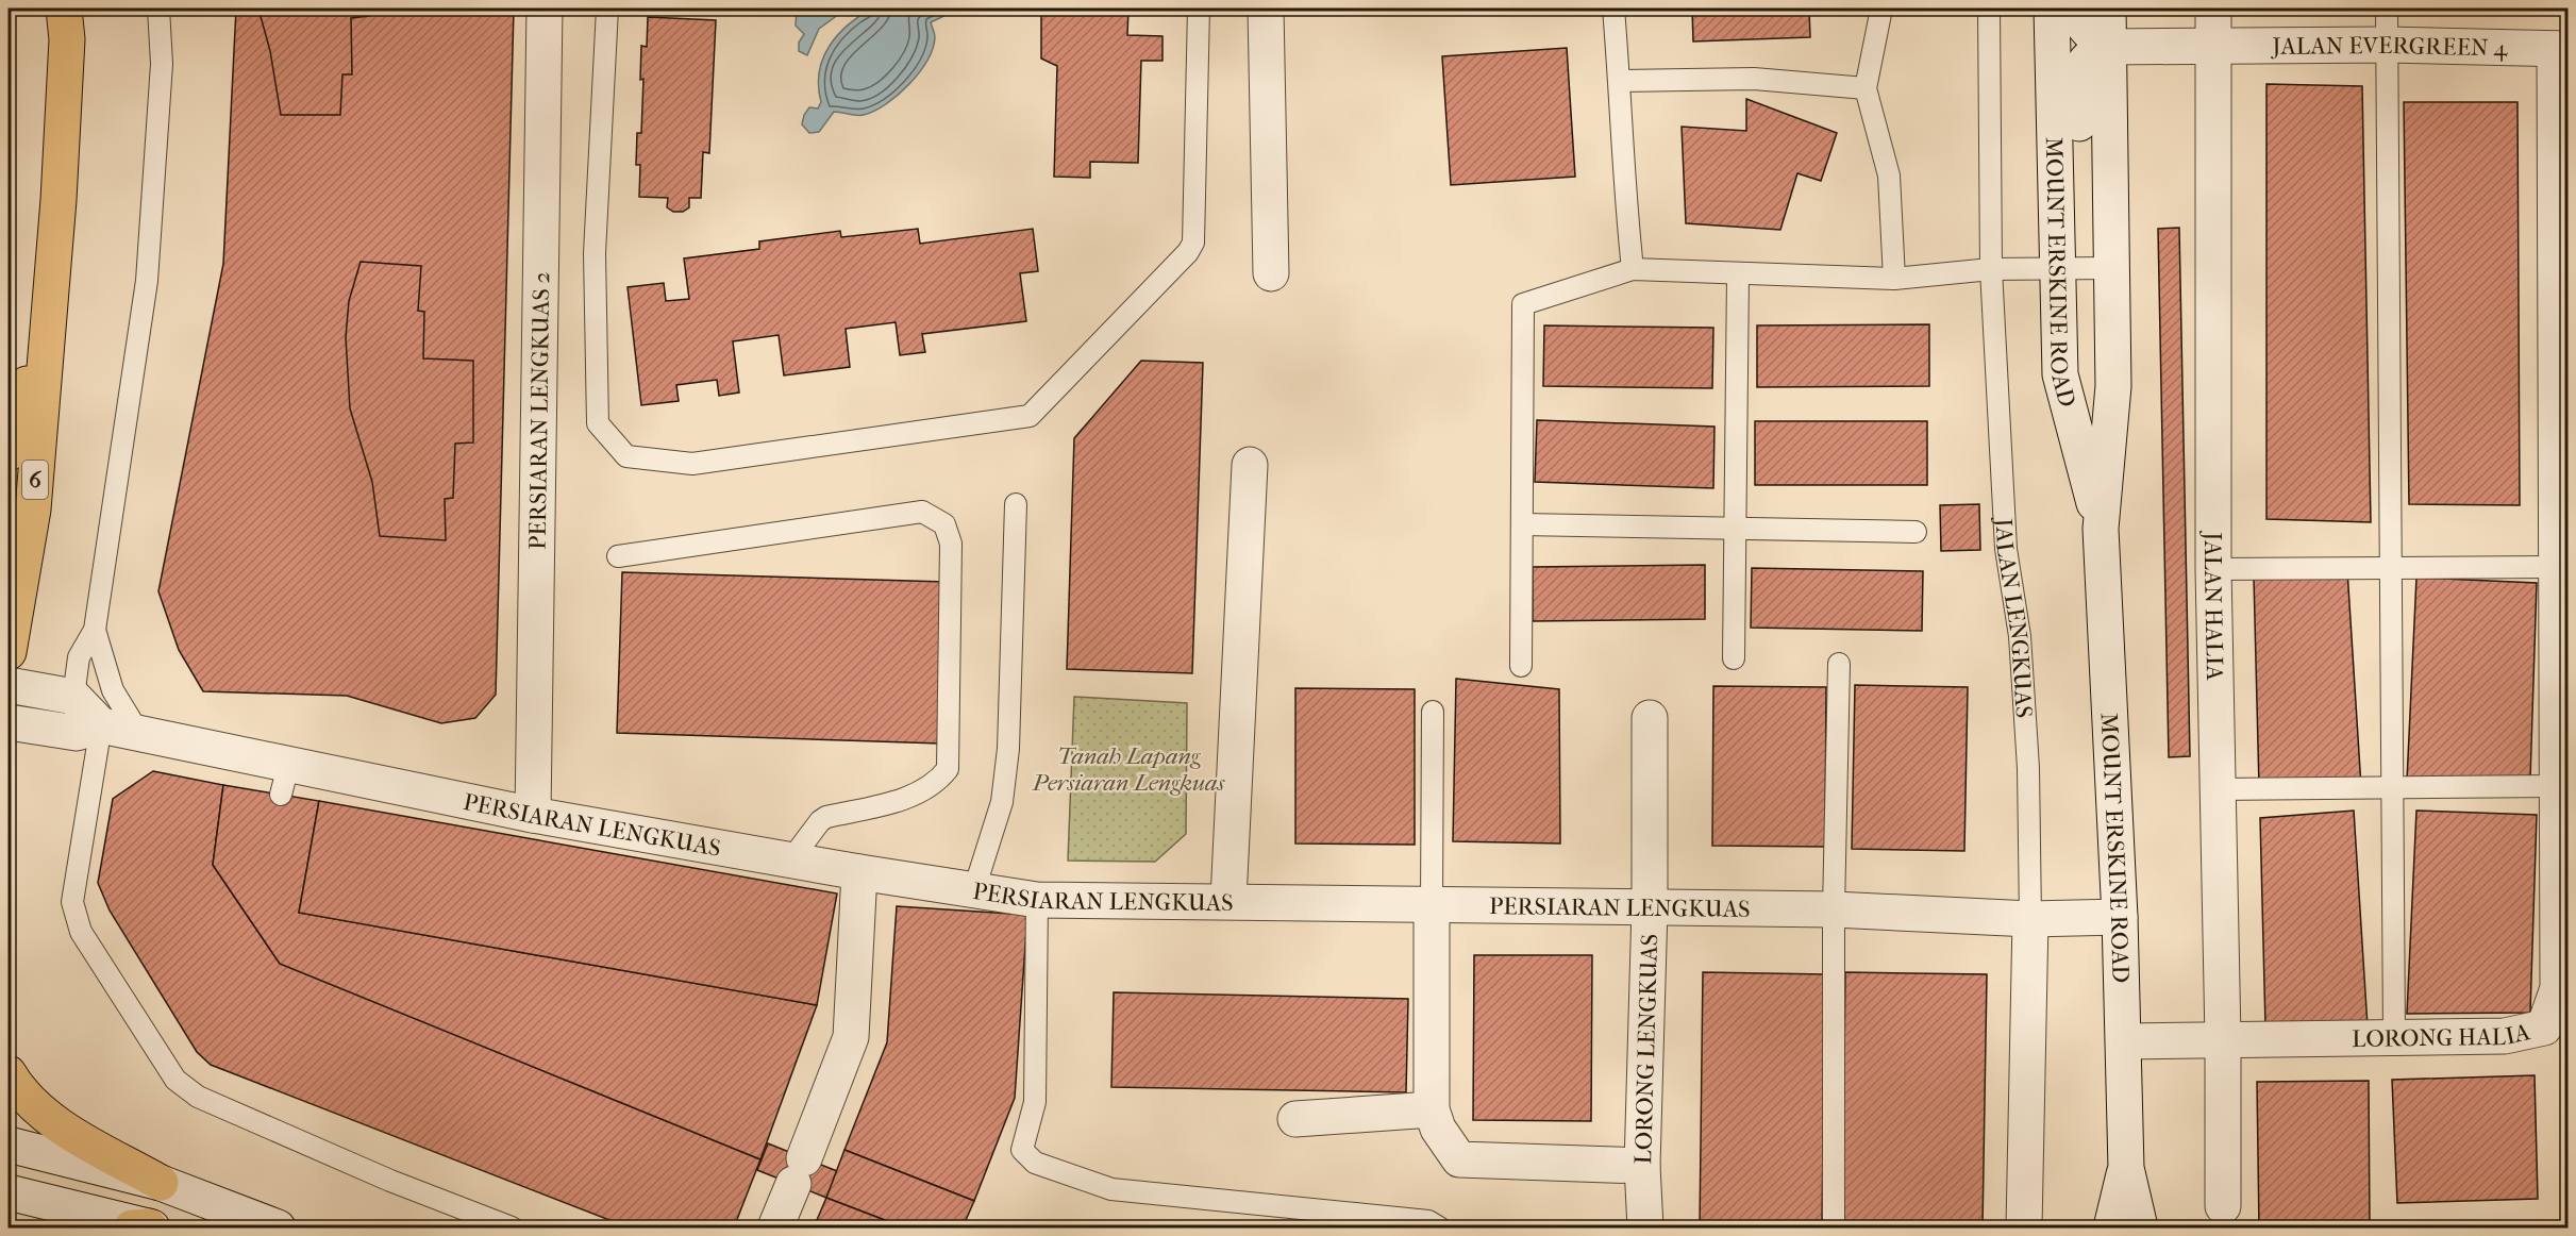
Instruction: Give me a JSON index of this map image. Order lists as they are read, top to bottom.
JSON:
{
  "streets": {
    "main road": ["6"],
    "street": [
      "JALAN EVERGREEN 4",
      "MOUNT ERSKINE ROAD",
      "PERSIARAN LENGKUAS 2",
      "JALAN HALIA",
      "JALAN LENGKUAS",
      "PERSIARAN LENGKUAS",
      "LORONG HALIA",
      "LORONG LENGKUAS"
    ]
  },
  "crossings": [
    ["JALAN EVERGREEN 4", "MOUNT ERSKINE ROAD"],
    ["JALAN EVERGREEN 4", "JALAN HALIA"],
    ["JALAN EVERGREEN 4", "LORONG HALIA"],
    ["MOUNT ERSKINE ROAD", "PERSIARAN LENGKUAS"],
    ["MOUNT ERSKINE ROAD", "LORONG HALIA"],
    ["PERSIARAN LENGKUAS 2", "PERSIARAN LENGKUAS"],
    ["JALAN HALIA", "LORONG HALIA"],
    ["JALAN LENGKUAS", "PERSIARAN LENGKUAS"],
    ["PERSIARAN LENGKUAS", "LORONG LENGKUAS"]
  ],
  "parks": ["Tanah Lapang Persiaran Lengkuas"]
}
